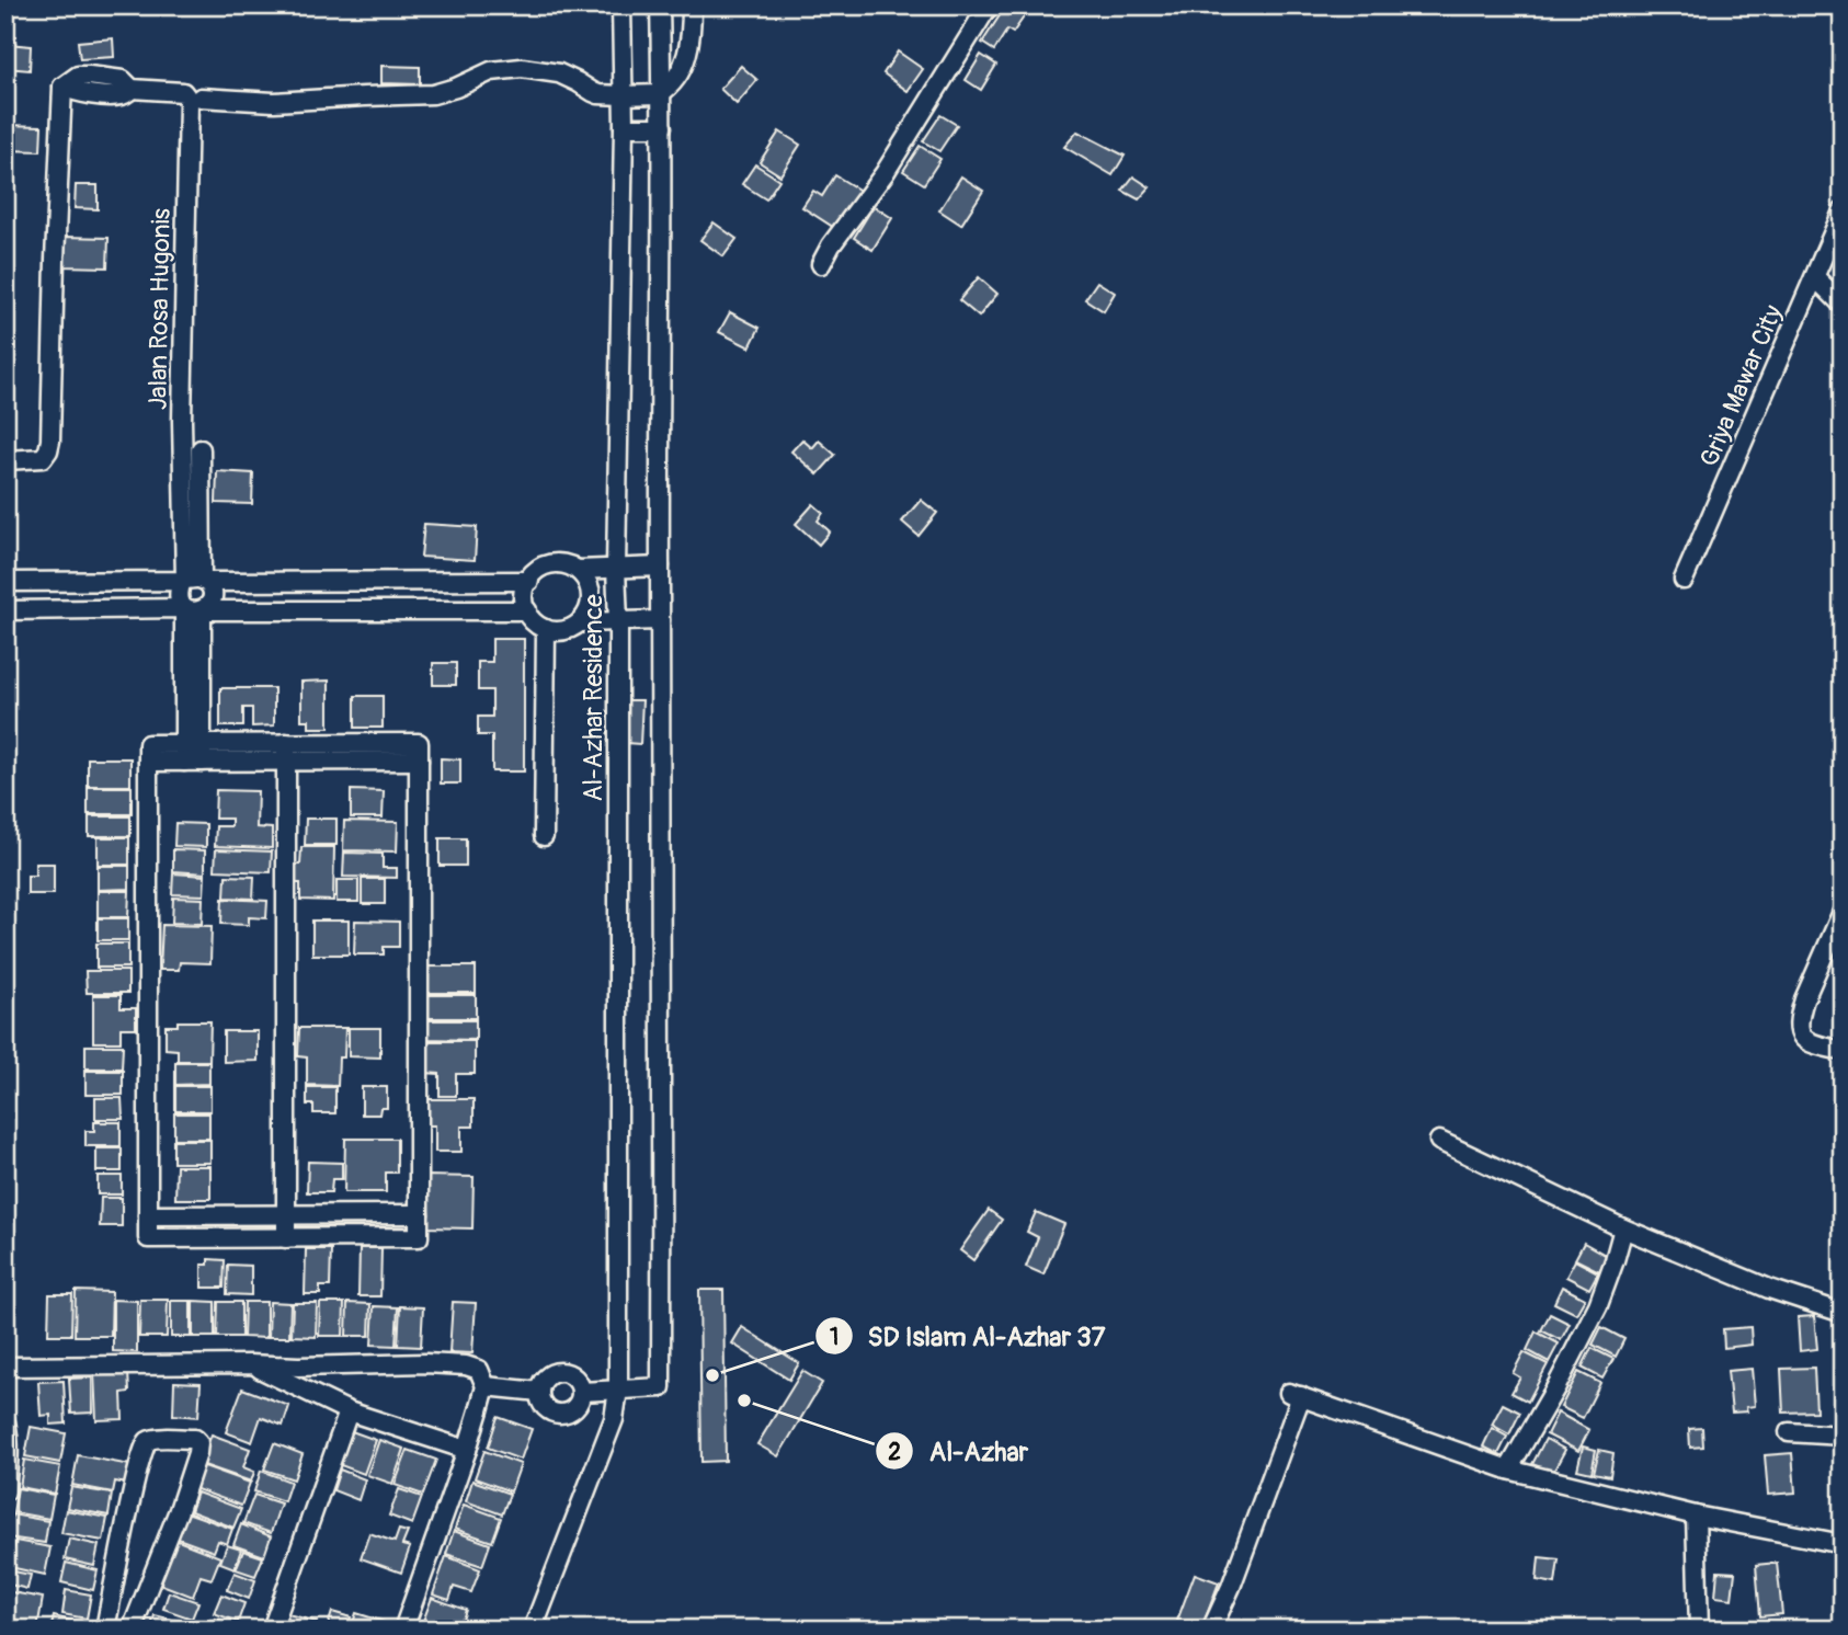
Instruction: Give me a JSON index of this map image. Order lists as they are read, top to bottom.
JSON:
{
  "streets": {
    "street": ["Jalan Rosa Hugonis", "Griya Mawar City", "Al-Azhar Residence"]
  },
  "places": ["SD Islam Al-Azhar 37", "Al-Azhar"]
}
